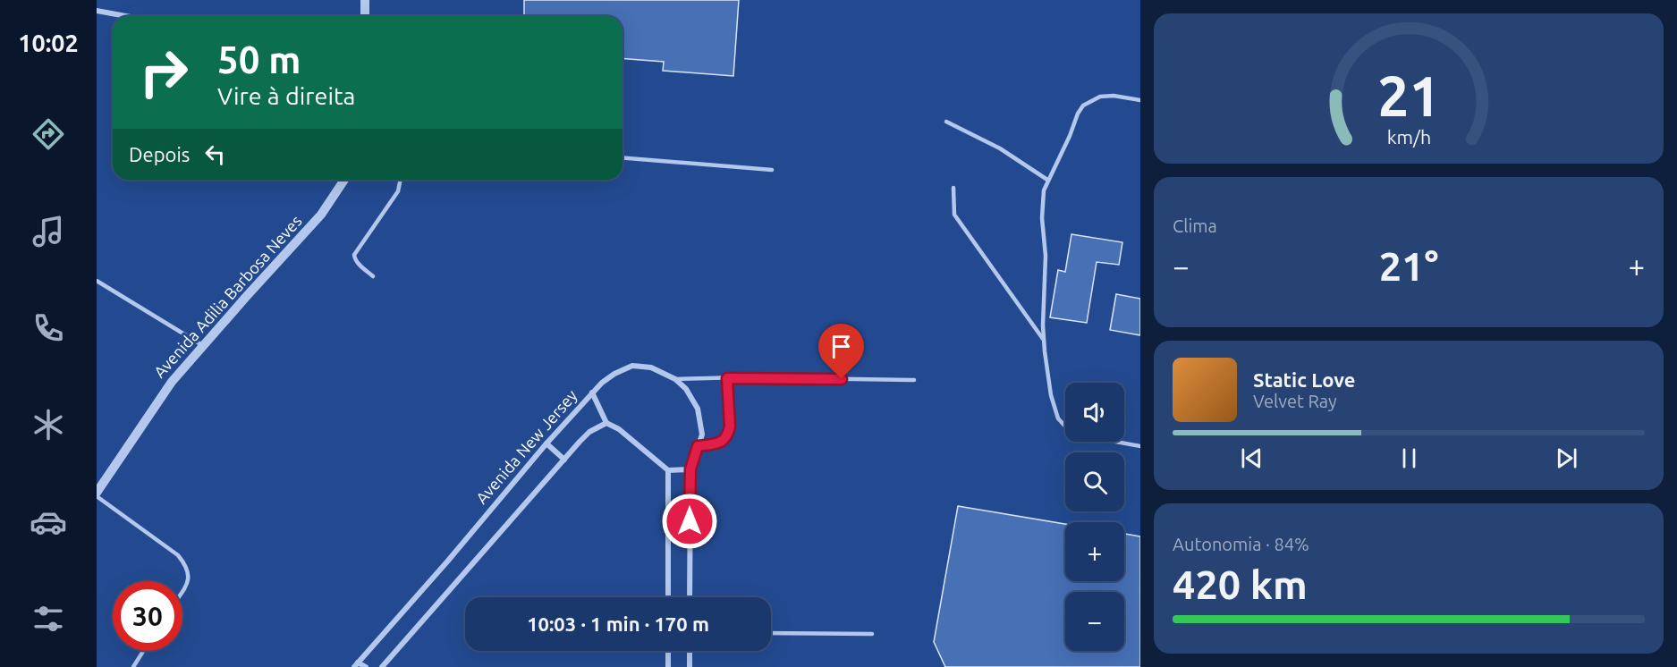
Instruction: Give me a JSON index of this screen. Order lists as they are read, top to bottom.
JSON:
{
  "streets": {
    "street": ["Avenida Adilia Barbosa Neves", "Avenida New Jersey"]
  },
  "page": {
    "tabs": "10:02",
    "turn": ["50 m", "Vire à direita"],
    "then": "Depois",
    "tile": [
      "Clima",
      ["Autonomia · 84%", "420 km"]
    ],
    "heat": ["−", "21°", "+"],
    "song": ["Static Love", "Velvet Ray"],
    "map_buttons": ["+", "−"],
    "limit": "30",
    "trip": "10:03 · 1 min · 170 m",
    "gauge": ["21", "km/h"]
  }
}
